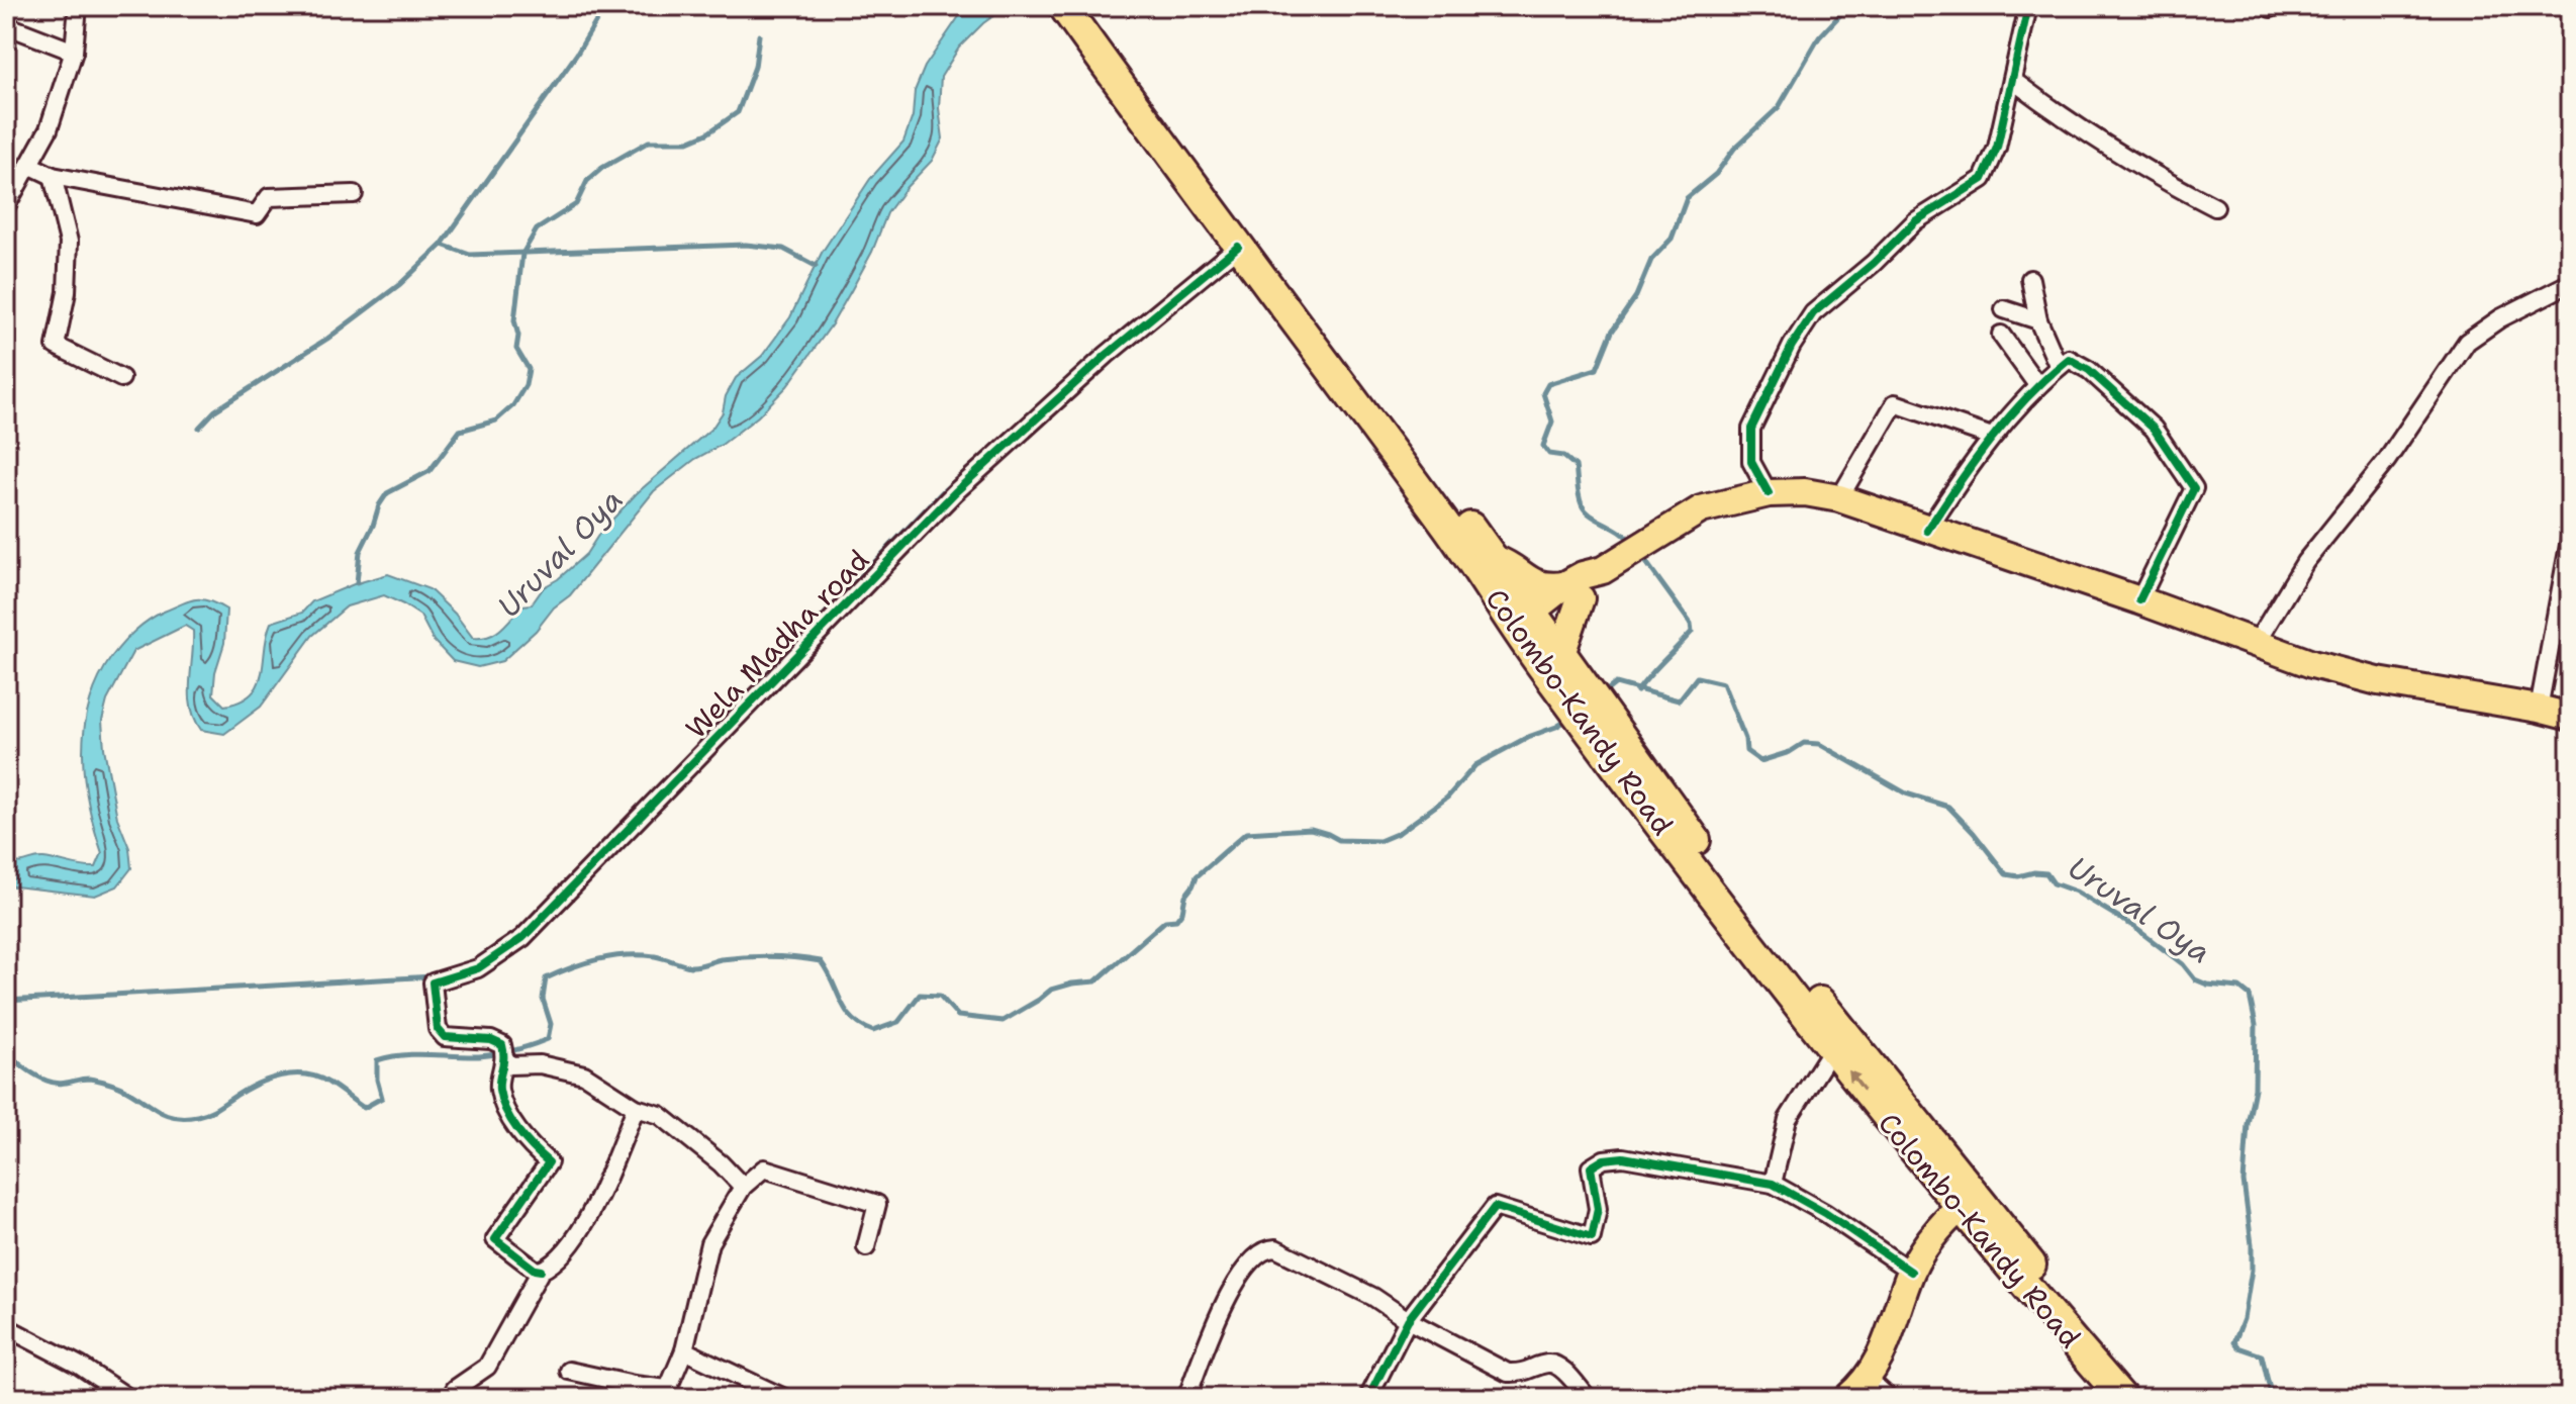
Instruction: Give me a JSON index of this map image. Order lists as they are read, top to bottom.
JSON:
{
  "streets": {
    "highway": ["Colombo-Kandy Road"],
    "street": ["Wela Madha road"]
  },
  "crossings": [
    ["Wela Madha road", "Colombo-Kandy Road"]
  ],
  "water": ["Uruval Oya"]
}
